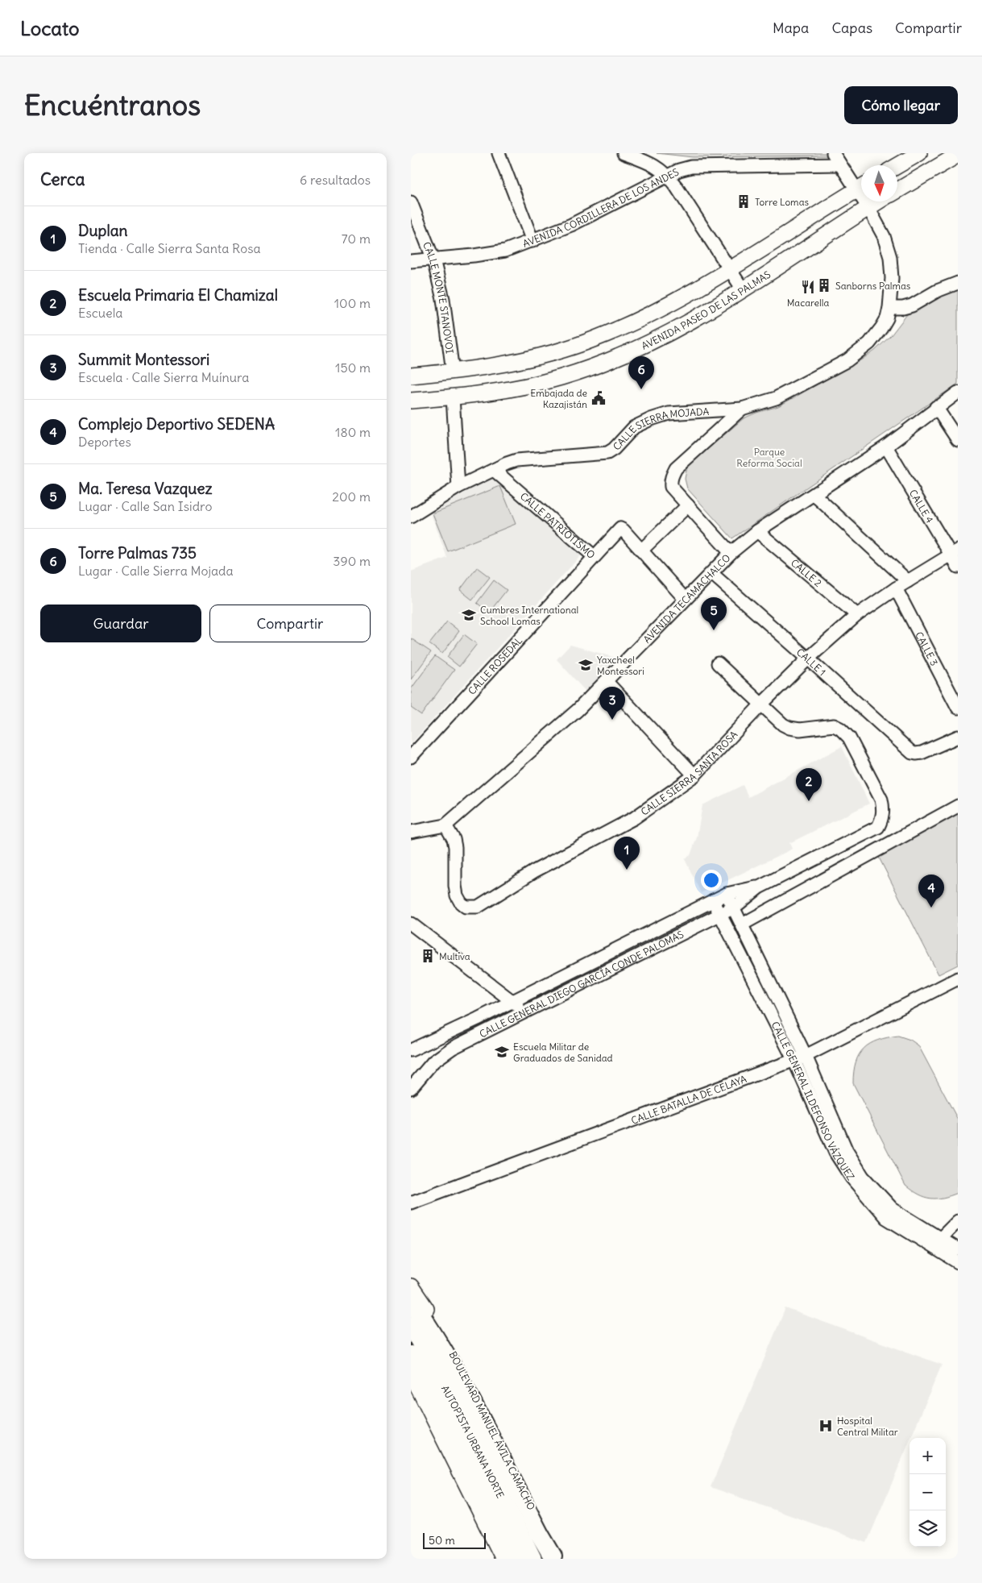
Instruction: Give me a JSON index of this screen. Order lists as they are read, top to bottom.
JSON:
{
  "streets": {
    "highway": ["BOULEVARD MANUEL ÁVILA CAMACHO", "AUTOPISTA URBANA NORTE"],
    "main road": ["AVENIDA PASEO DE LAS PALMAS"],
    "street": [
      "AVENIDA CORDILLERA DE LOS ANDES",
      "CALLE MONTE STANOVOI",
      "CALLE SIERRA MOJADA",
      "CALLE 4",
      "CALLE PATRIOTISMO",
      "CALLE 2",
      "AVENIDA TECAMACHALCO",
      "CALLE 3",
      "CALLE 1",
      "CALLE ROSEDAL",
      "CALLE SIERRA SANTA ROSA",
      "CALLE GENERAL DIEGO GARCÍA CONDE PALOMAS",
      "CALLE BATALLA DE CELAYA",
      "CALLE GENERAL ILDEFONSO VÁZQUEZ"
    ]
  },
  "crossings": [
    ["AVENIDA CORDILLERA DE LOS ANDES", "CALLE MONTE STANOVOI"],
    ["AVENIDA CORDILLERA DE LOS ANDES", "CALLE SIERRA MOJADA"],
    ["AVENIDA PASEO DE LAS PALMAS", "CALLE SIERRA MOJADA"],
    ["CALLE SIERRA MOJADA", "CALLE PATRIOTISMO"],
    ["CALLE 4", "AVENIDA TECAMACHALCO"],
    ["CALLE 4", "CALLE SIERRA SANTA ROSA"],
    ["CALLE PATRIOTISMO", "AVENIDA TECAMACHALCO"],
    ["CALLE PATRIOTISMO", "CALLE ROSEDAL"],
    ["CALLE 2", "AVENIDA TECAMACHALCO"],
    ["CALLE 2", "CALLE SIERRA SANTA ROSA"],
    ["AVENIDA TECAMACHALCO", "CALLE 1"],
    ["AVENIDA TECAMACHALCO", "CALLE SIERRA SANTA ROSA"],
    ["CALLE 3", "CALLE SIERRA SANTA ROSA"],
    ["CALLE 1", "CALLE SIERRA SANTA ROSA"],
    ["CALLE SIERRA SANTA ROSA", "CALLE GENERAL DIEGO GARCÍA CONDE PALOMAS"],
    ["CALLE GENERAL DIEGO GARCÍA CONDE PALOMAS", "CALLE GENERAL ILDEFONSO VÁZQUEZ"],
    ["CALLE BATALLA DE CELAYA", "CALLE GENERAL ILDEFONSO VÁZQUEZ"]
  ],
  "parks": ["Parque Reforma Social"],
  "places": {
    "building": ["Torre Lomas", "Sanborns Palmas", "Multiva"],
    "restaurant": ["Macarella"],
    "public building": ["Embajada de Kazajistán"],
    "school or university": ["Cumbres International School Lomas", "Yaxcheel Montessori", "Escuela Militar de Graduados de Sanidad"],
    "hospital": ["Hospital Central Militar"]
  },
  "scale_bar": "50 m",
  "north": "bottom",
  "page": {
    "header": "Locato",
    "nav": ["Mapa", "Capas", "Compartir"],
    "buttons": [
      "Cómo llegar",
      ["Guardar", "Compartir"]
    ],
    "title": "Encuéntranos",
    "heading": ["Cerca", "6 resultados"],
    "list": [
      {
        "mark": "1",
        "name": "Duplan",
        "note": "Tienda · Calle Sierra Santa Rosa",
        "value": "70 m"
      },
      {
        "mark": "2",
        "name": "Escuela Primaria El Chamizal",
        "note": "Escuela",
        "value": "100 m"
      },
      {
        "mark": "3",
        "name": "Summit Montessori",
        "note": "Escuela · Calle Sierra Muínura",
        "value": "150 m"
      },
      {
        "mark": "4",
        "name": "Complejo Deportivo SEDENA",
        "note": "Deportes",
        "value": "180 m"
      },
      {
        "mark": "5",
        "name": "Ma. Teresa Vazquez",
        "note": "Lugar · Calle San Isidro",
        "value": "200 m"
      },
      {
        "mark": "6",
        "name": "Torre Palmas 735",
        "note": "Lugar · Calle Sierra Mojada",
        "value": "390 m"
      }
    ],
    "pins": [
      "6",
      "5",
      "3",
      "2",
      "1",
      "4"
    ],
    "map_buttons": ["+", "−"],
    "scale": "50 m"
  }
}
